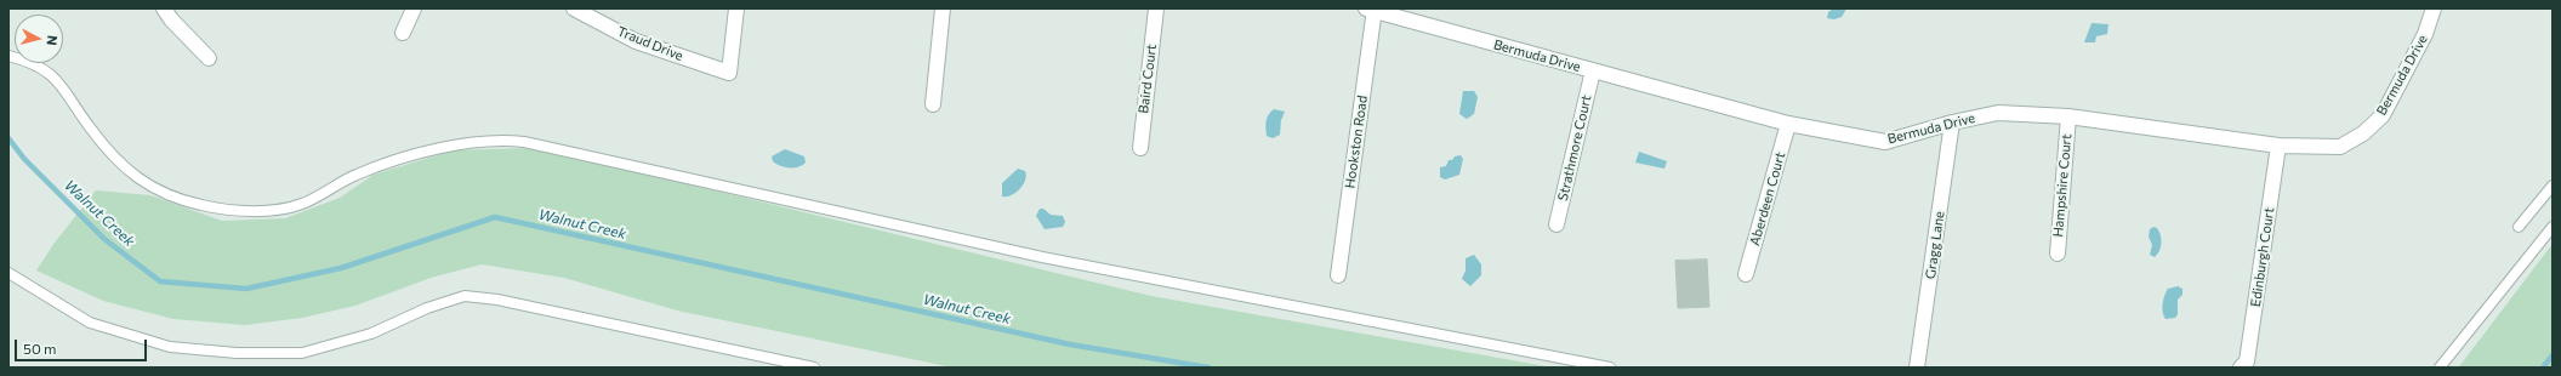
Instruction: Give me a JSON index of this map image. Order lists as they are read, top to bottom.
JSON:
{
  "streets": {
    "street": [
      "Traud Drive",
      "Bermuda Drive",
      "Baird Court",
      "Hookston Road",
      "Strathmore Court",
      "Hampshire Court",
      "Aberdeen Court",
      "Gragg Lane",
      "Edinburgh Court"
    ]
  },
  "crossings": [
    ["Bermuda Drive", "Hookston Road"],
    ["Bermuda Drive", "Strathmore Court"],
    ["Bermuda Drive", "Hampshire Court"],
    ["Bermuda Drive", "Aberdeen Court"],
    ["Bermuda Drive", "Gragg Lane"],
    ["Bermuda Drive", "Edinburgh Court"]
  ],
  "water": ["Walnut Creek"],
  "scale_bar": "50 m",
  "north": "right"
}
